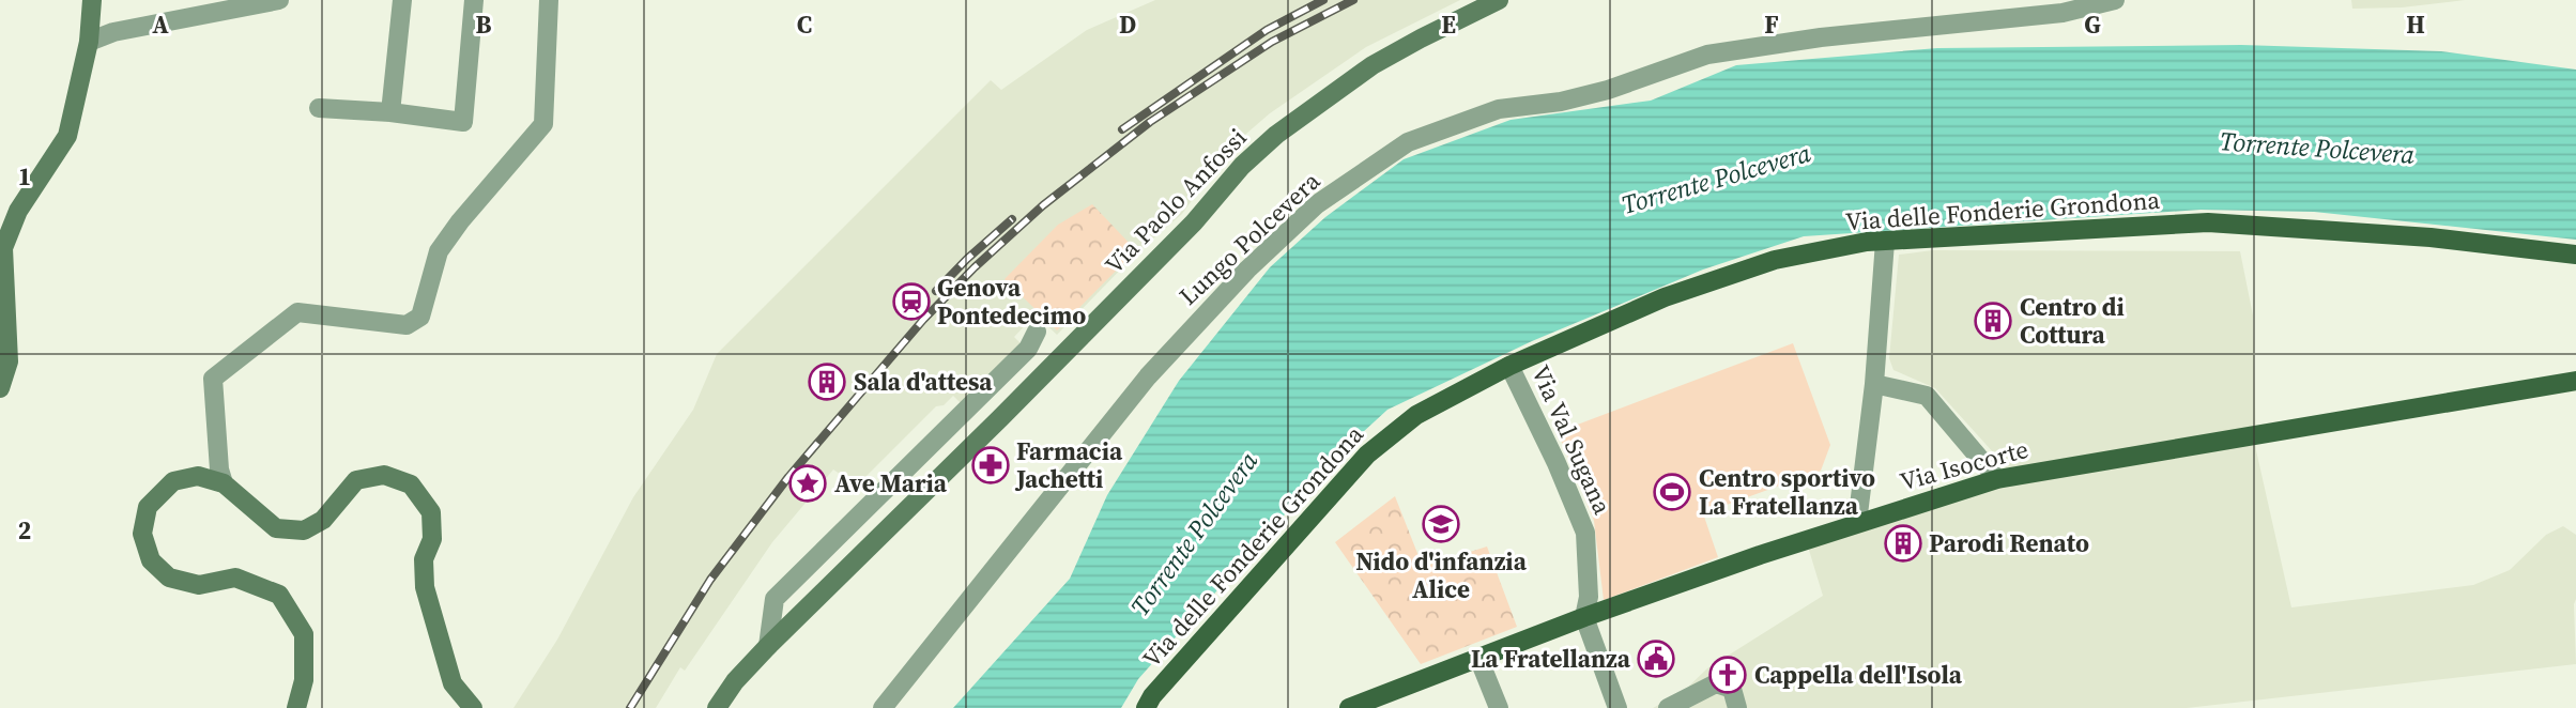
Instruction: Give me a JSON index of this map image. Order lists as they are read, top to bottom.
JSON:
{
  "streets": {
    "main road": ["Via delle Fonderie Grondona", "Via Isocorte"],
    "street": ["Via Paolo Anfossi", "Lungo Polcevera", "Via Val Sugana"]
  },
  "crossings": [
    ["Via delle Fonderie Grondona", "Via Val Sugana"],
    ["Via Val Sugana", "Via Isocorte"]
  ],
  "water": ["Torrente Polcevera"],
  "places": {
    "station": ["Genova Pontedecimo"],
    "building": ["Centro di Cottura", "Sala d'attesa", "Parodi Renato"],
    "pharmacy": ["Farmacia Jachetti"],
    "place": ["Ave Maria"],
    "sports": ["Centro sportivo La Fratellanza"],
    "school or university": ["Nido d'infanzia Alice"],
    "public building": ["La Fratellanza"],
    "church": ["Cappella dell'Isola"]
  },
  "grid": {
    "columns": [
      "A",
      "B",
      "C",
      "D",
      "E",
      "F",
      "G",
      "H"
    ],
    "rows": ["1", "2"]
  }
}
